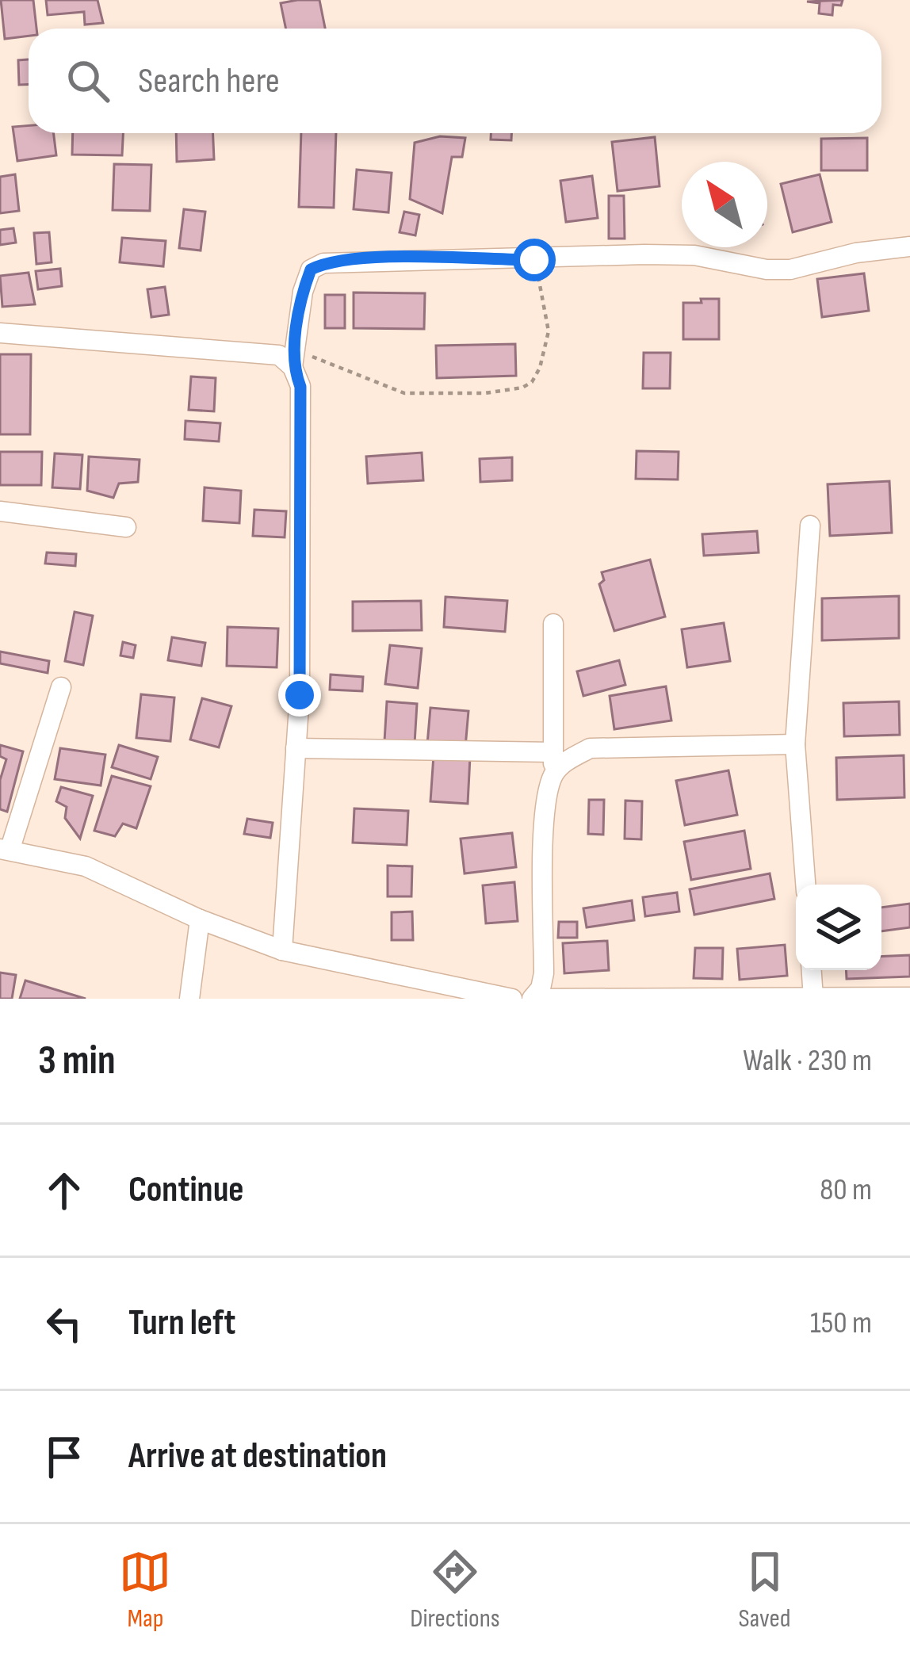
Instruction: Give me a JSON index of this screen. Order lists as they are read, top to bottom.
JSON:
{
  "north": "top left",
  "page": {
    "search": "Search here",
    "heading": ["3 min", "Walk · 230 m"],
    "list": [
      ["Continue", "80 m"],
      ["Turn left", "150 m"],
      "Arrive at destination"
    ],
    "nav": ["Map", "Directions", "Saved"]
  }
}
